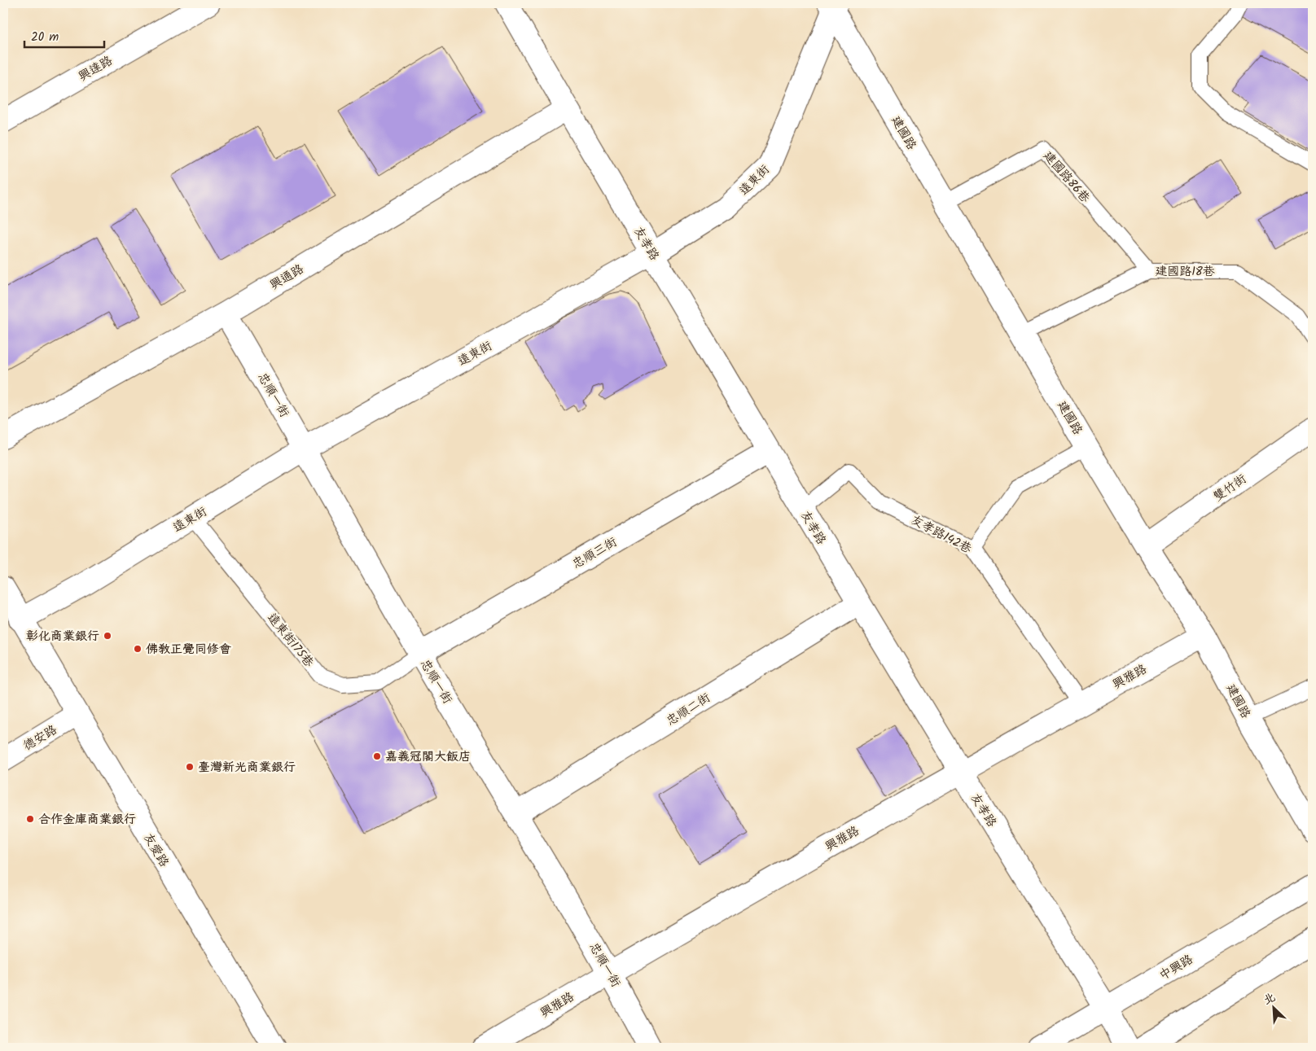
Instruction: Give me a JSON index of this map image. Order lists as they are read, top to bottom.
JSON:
{
  "streets": {
    "street": [
      "興達路",
      "建國路",
      "遠東街",
      "友孝路",
      "興通路",
      "忠順一街",
      "雙竹街",
      "忠順三街",
      "興雅路",
      "忠順二街",
      "德安路",
      "友愛路",
      "中興路"
    ],
    "lane": [
      "建國路86巷",
      "建國路18巷",
      "友孝路142巷",
      "遠東街175巷"
    ]
  },
  "crossings": [
    ["建國路", "建國路86巷"],
    ["建國路", "遠東街"],
    ["建國路", "建國路18巷"],
    ["建國路", "雙竹街"],
    ["建國路", "興雅路"],
    ["建國路86巷", "建國路18巷"],
    ["遠東街", "友孝路"],
    ["遠東街", "忠順一街"],
    ["遠東街", "遠東街175巷"],
    ["遠東街", "友愛路"],
    ["友孝路", "興通路"],
    ["友孝路", "友孝路142巷"],
    ["友孝路", "忠順三街"],
    ["友孝路", "興雅路"],
    ["友孝路", "忠順二街"],
    ["友孝路", "中興路"],
    ["興通路", "忠順一街"],
    ["忠順一街", "忠順三街"],
    ["忠順一街", "遠東街175巷"],
    ["忠順一街", "興雅路"],
    ["忠順一街", "忠順二街"],
    ["友孝路142巷", "興雅路"],
    ["忠順三街", "遠東街175巷"],
    ["德安路", "友愛路"]
  ],
  "places": [
    "彰化商業銀行",
    "佛教正覺同修會",
    "嘉義冠閣大飯店",
    "臺灣新光商業銀行",
    "合作金庫商業銀行"
  ],
  "scale_bar": "20 m",
  "north": "top left"
}
